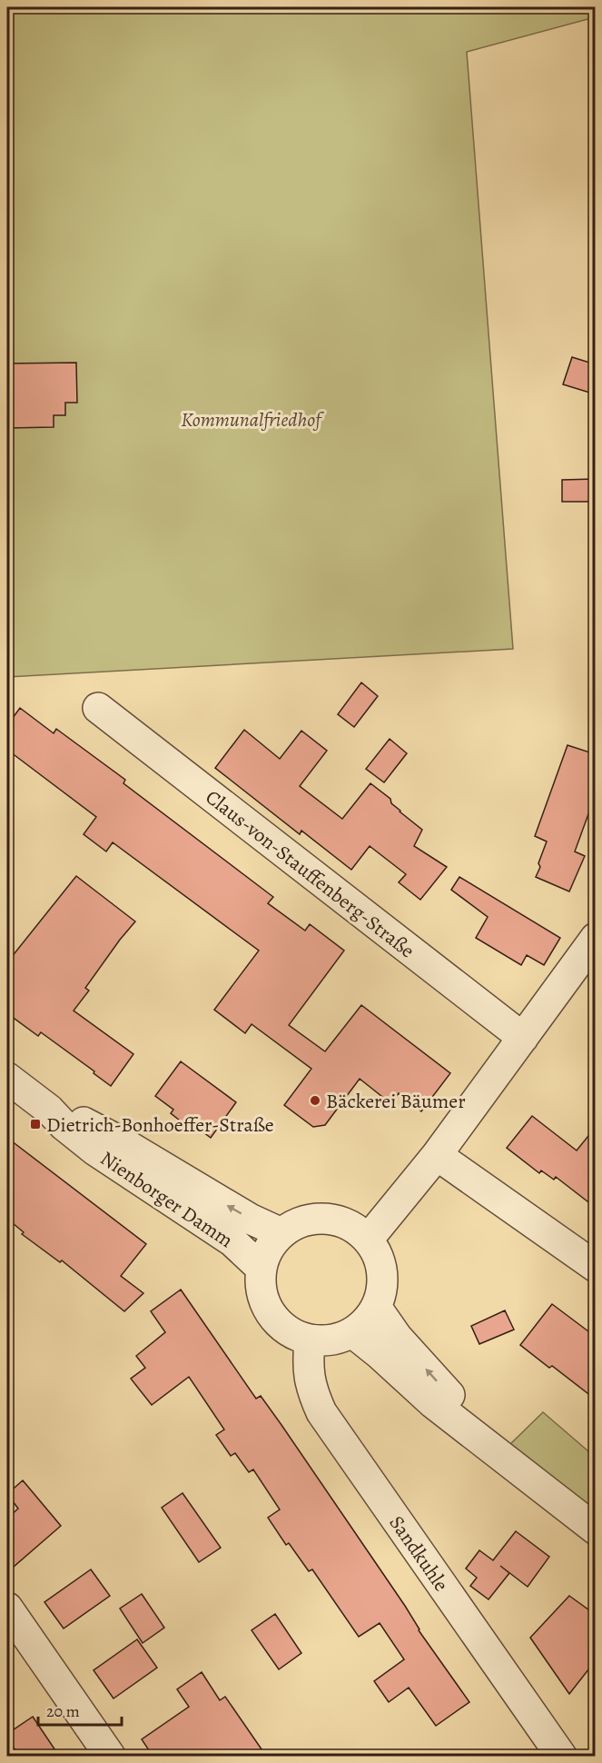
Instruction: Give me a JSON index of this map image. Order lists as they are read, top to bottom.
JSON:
{
  "streets": {
    "street": ["Claus-von-Stauffenberg-Straße", "Nienborger Damm", "Sandkuhle"]
  },
  "crossings": [
    ["Nienborger Damm", "Sandkuhle"]
  ],
  "parks": ["Kommunalfriedhof"],
  "places": {
    "other": ["Bäckerei Bäumer"],
    "transit": ["Dietrich-Bonhoeffer-Straße"]
  },
  "scale_bar": "20 m"
}
